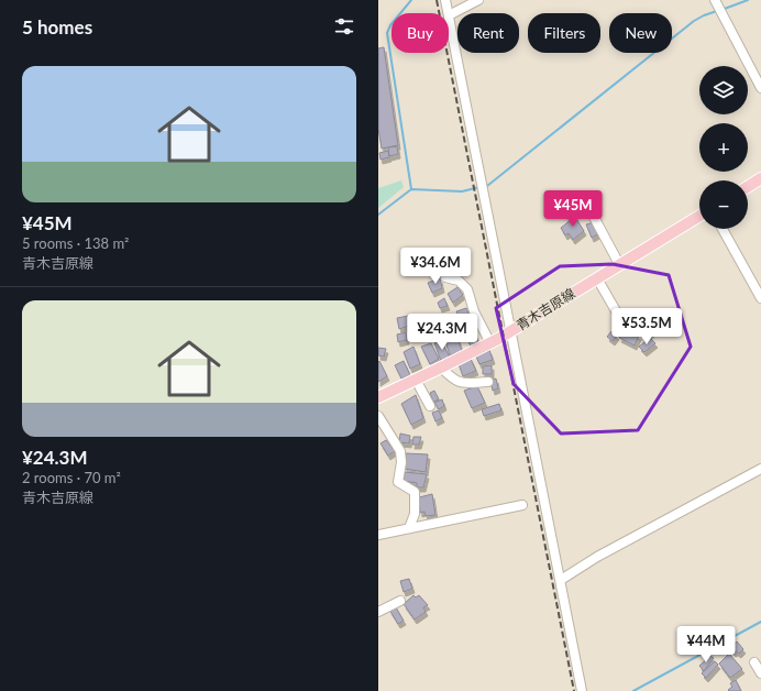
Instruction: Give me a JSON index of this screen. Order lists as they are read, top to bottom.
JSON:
{
  "streets": {
    "main road": ["青木吉原線"]
  },
  "page": {
    "heading": "5 homes",
    "chip": [
      "Buy",
      "Rent",
      "Filters",
      "New"
    ],
    "list": [
      {
        "name": "¥45M",
        "note": "5 rooms · 138 m² · 青木吉原線"
      },
      {
        "name": "¥24.3M",
        "note": "2 rooms · 70 m² · 青木吉原線"
      }
    ],
    "map_buttons": ["+", "−"],
    "price": [
      "¥45M",
      "¥34.6M",
      "¥53.5M",
      "¥24.3M",
      "¥44M"
    ]
  }
}
